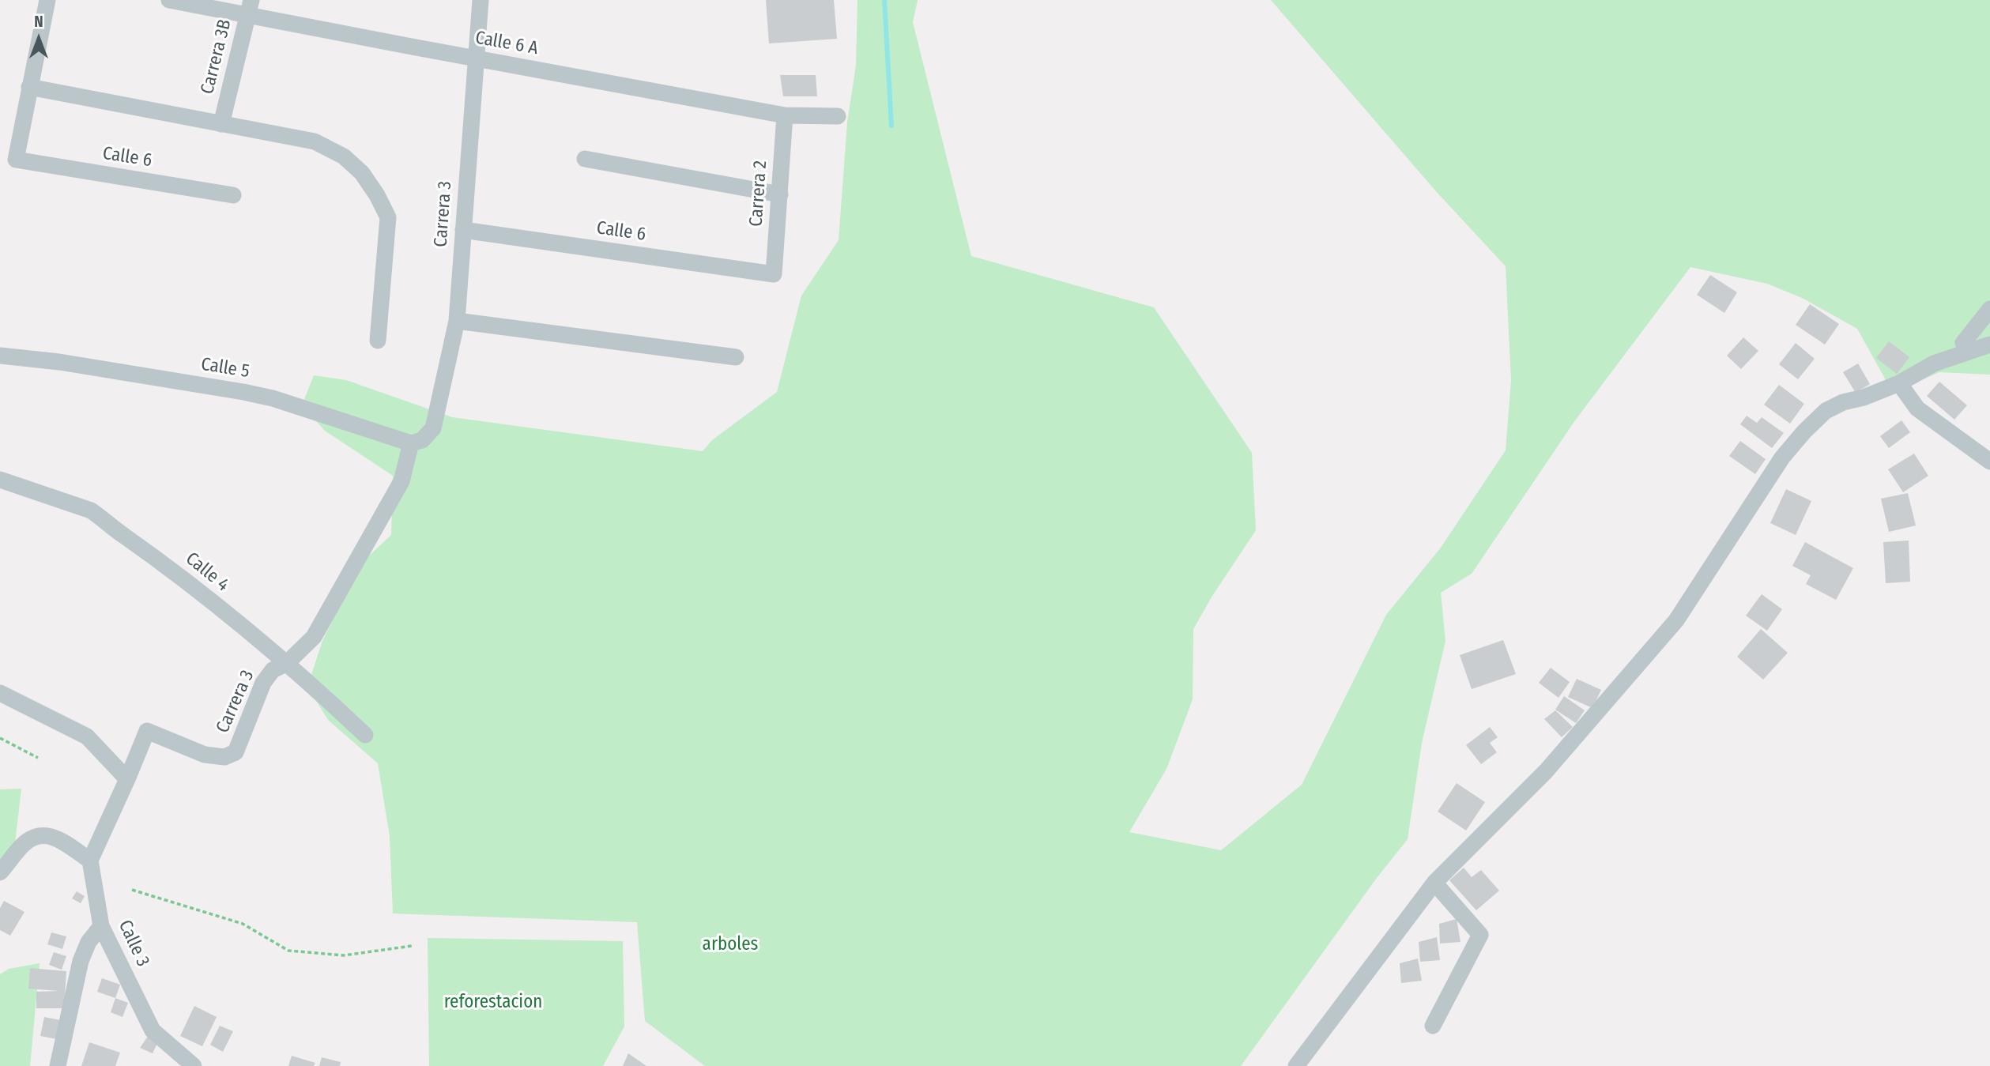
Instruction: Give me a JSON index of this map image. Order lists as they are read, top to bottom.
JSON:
{
  "streets": {
    "street": [
      "Calle 6 A",
      "Carrera 3B",
      "Calle 6",
      "Carrera 2",
      "Carrera 3",
      "Calle 5",
      "Calle 4",
      "Calle 3"
    ]
  },
  "crossings": [
    ["Calle 6 A", "Carrera 3B"],
    ["Calle 6 A", "Carrera 2"],
    ["Calle 6 A", "Carrera 3"],
    ["Calle 6", "Carrera 2"],
    ["Calle 6", "Carrera 3"],
    ["Carrera 3", "Calle 5"],
    ["Carrera 3", "Calle 4"],
    ["Carrera 3", "Calle 3"]
  ],
  "parks": ["arboles", "reforestacion"],
  "north": "top"
}
